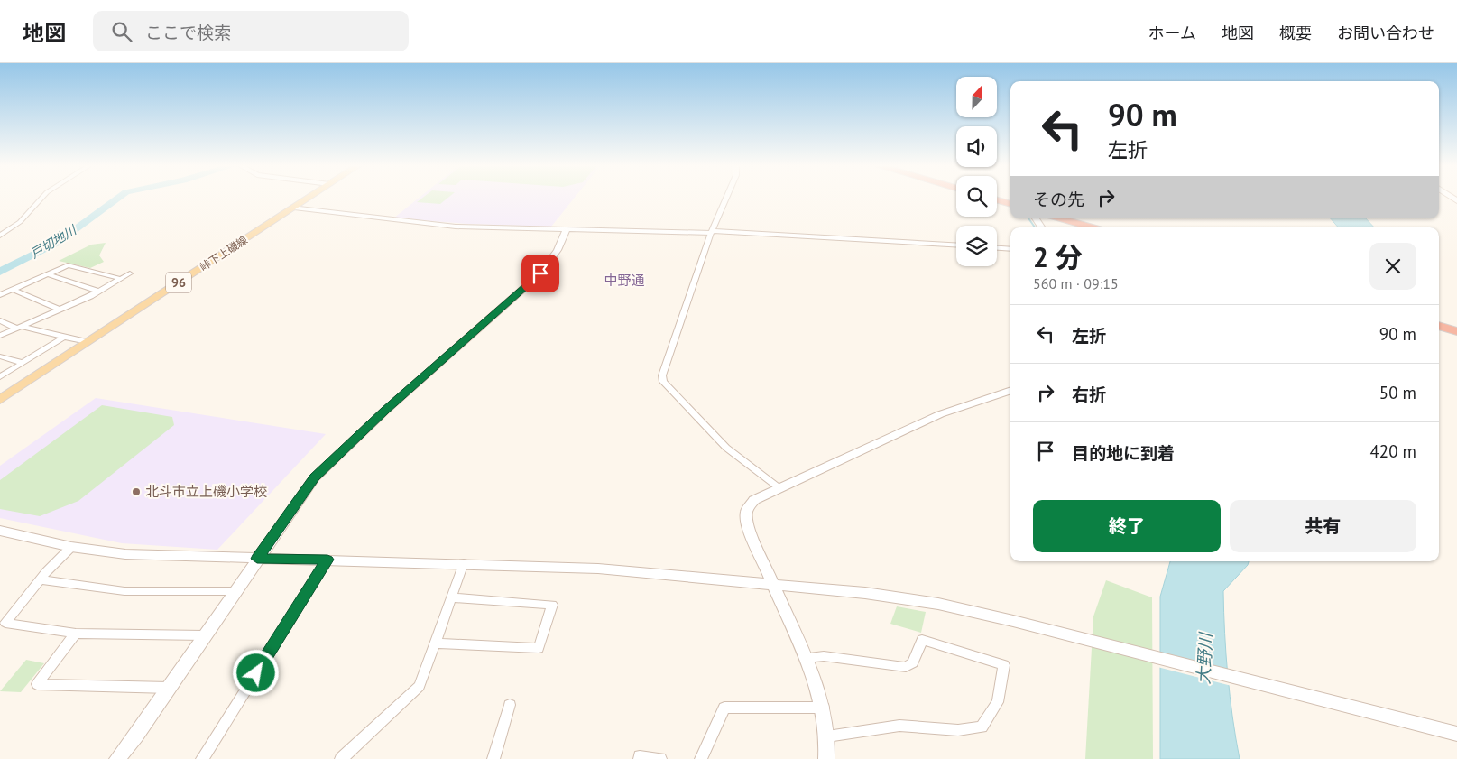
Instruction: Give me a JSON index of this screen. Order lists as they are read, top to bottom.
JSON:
{
  "streets": {
    "main road": ["峠下上磯線", "96"]
  },
  "districts": ["中野通"],
  "water": ["戸切地川", "大野川"],
  "places": ["北斗市立上磯小学校"],
  "north": "top",
  "page": {
    "header": "地図",
    "search": "ここで検索",
    "nav": [
      "ホーム",
      "地図",
      "概要",
      "お問い合わせ"
    ],
    "turn": ["90 m", "左折"],
    "then": "その先",
    "heading": ["2 分", "560 m · 09:15"],
    "list": [
      {
        "name": "左折",
        "value": "90 m"
      },
      {
        "name": "右折",
        "value": "50 m"
      },
      {
        "name": "目的地に到着",
        "value": "420 m"
      }
    ],
    "buttons": ["終了", "共有"]
  }
}
